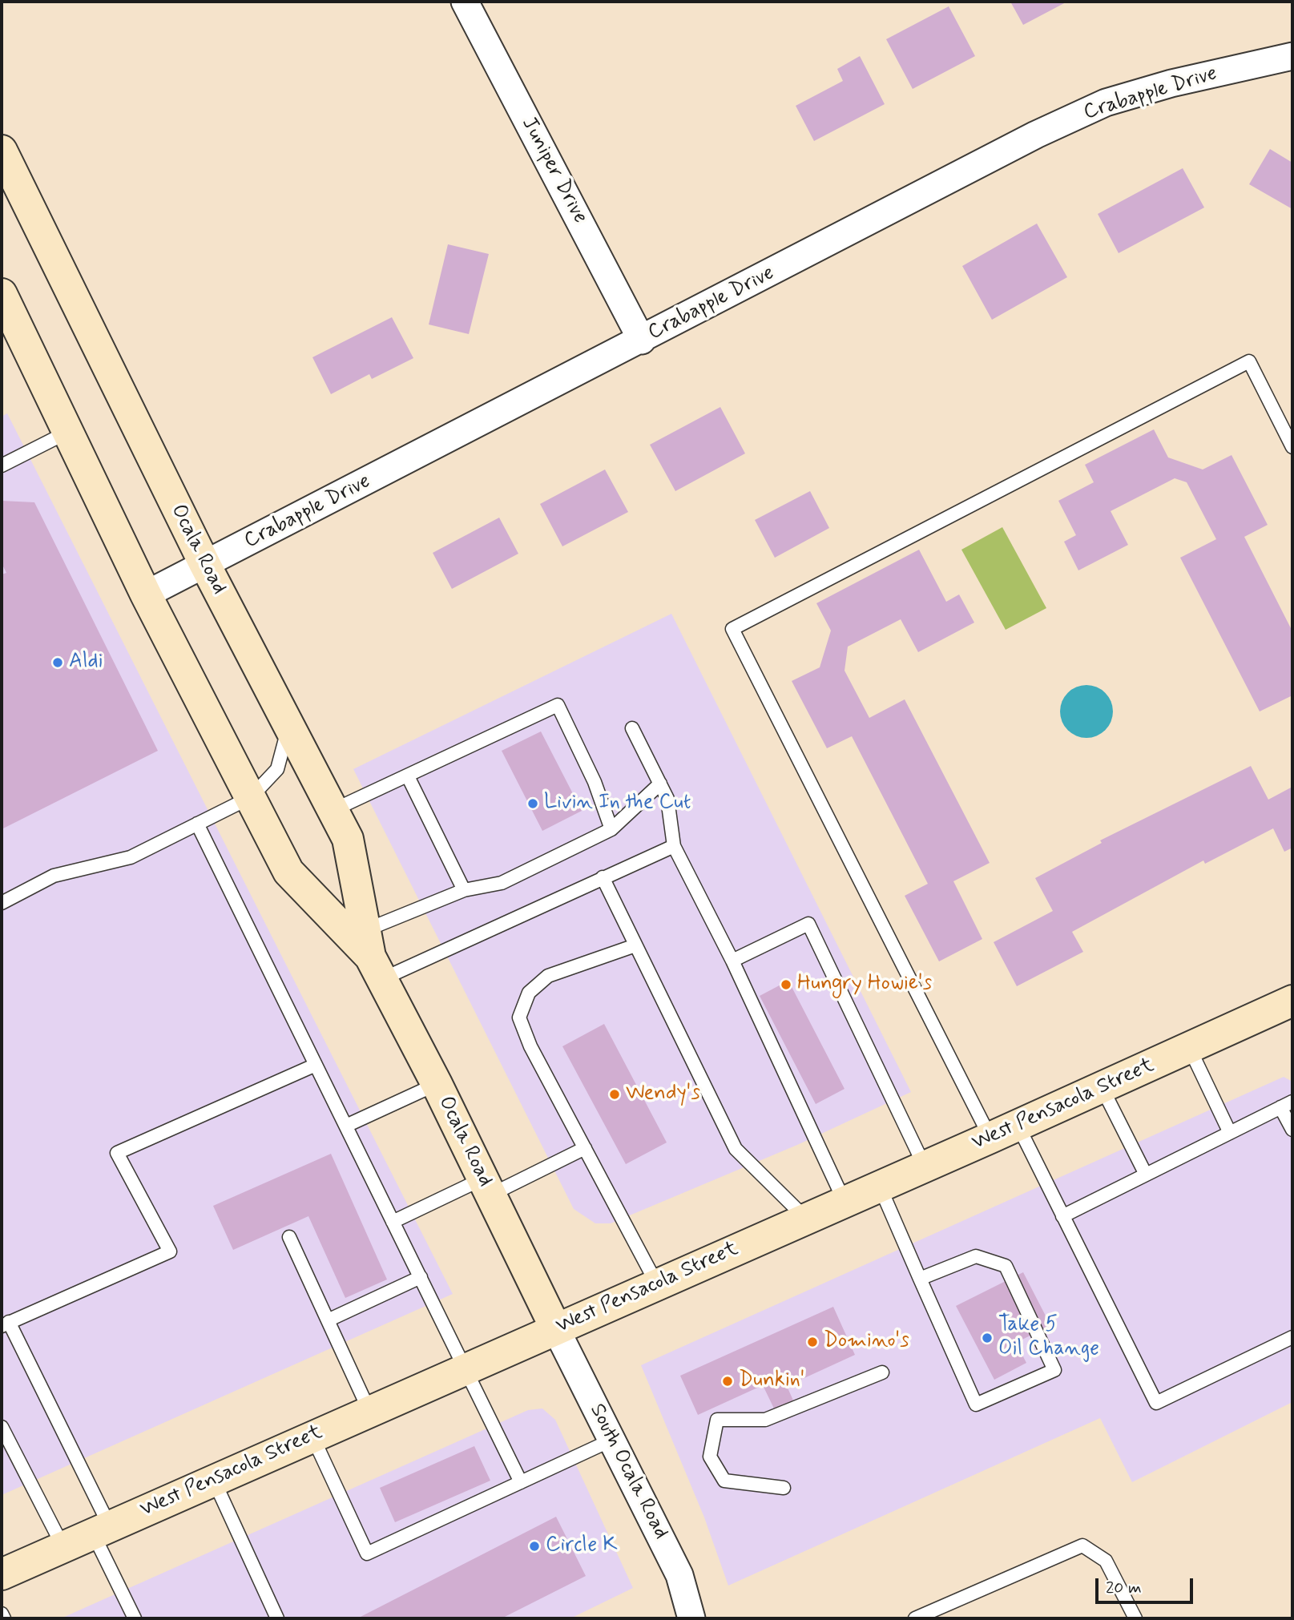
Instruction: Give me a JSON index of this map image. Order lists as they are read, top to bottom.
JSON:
{
  "streets": {
    "main road": ["Ocala Road", "West Pensacola Street"],
    "street": ["Crabapple Drive", "Juniper Drive", "South Ocala Road"]
  },
  "crossings": [
    ["Crabapple Drive", "Juniper Drive"],
    ["Crabapple Drive", "Ocala Road"],
    ["Ocala Road", "West Pensacola Street"],
    ["Ocala Road", "South Ocala Road"],
    ["West Pensacola Street", "South Ocala Road"]
  ],
  "places": [
    "Aldi",
    "Livin In the Cut",
    "Hungry Howie's",
    "Wendy's",
    "Take 5 Oil Change",
    "Domino's",
    "Dunkin'",
    "Circle K"
  ],
  "scale_bar": "20 m"
}
